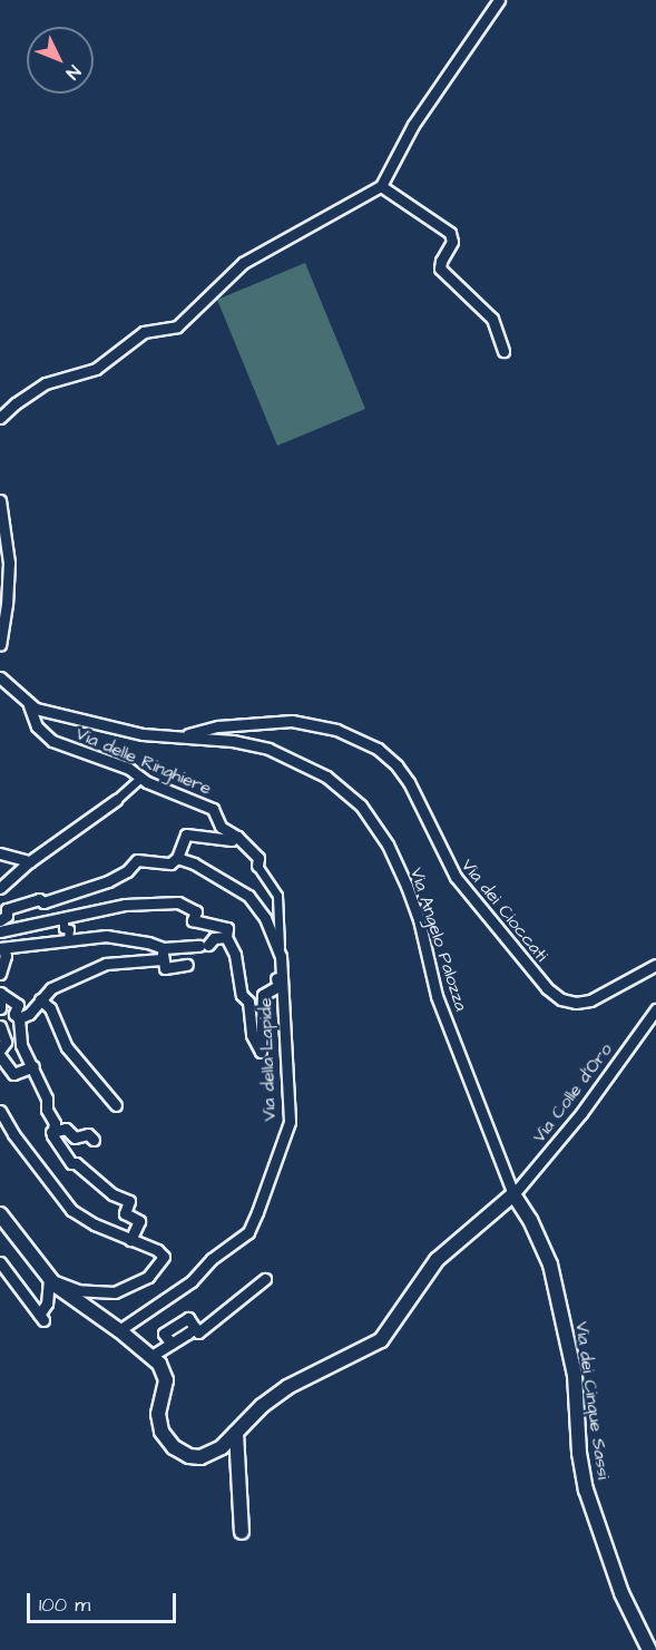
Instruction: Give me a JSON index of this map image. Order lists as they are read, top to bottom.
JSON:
{
  "streets": {
    "street": [
      "Via delle Ringhiere",
      "Via dei Cioccati",
      "Via Angelo Palozza",
      "Via della Lapide",
      "Via Colle d'Oro",
      "Via dei Cinque Sassi"
    ]
  },
  "crossings": [
    ["Via delle Ringhiere", "Via Angelo Palozza"],
    ["Via delle Ringhiere", "Via della Lapide"],
    ["Via dei Cioccati", "Via Angelo Palozza"],
    ["Via Angelo Palozza", "Via Colle d'Oro"],
    ["Via Angelo Palozza", "Via dei Cinque Sassi"],
    ["Via Colle d'Oro", "Via dei Cinque Sassi"]
  ],
  "scale_bar": "100 m",
  "north": "bottom right"
}
